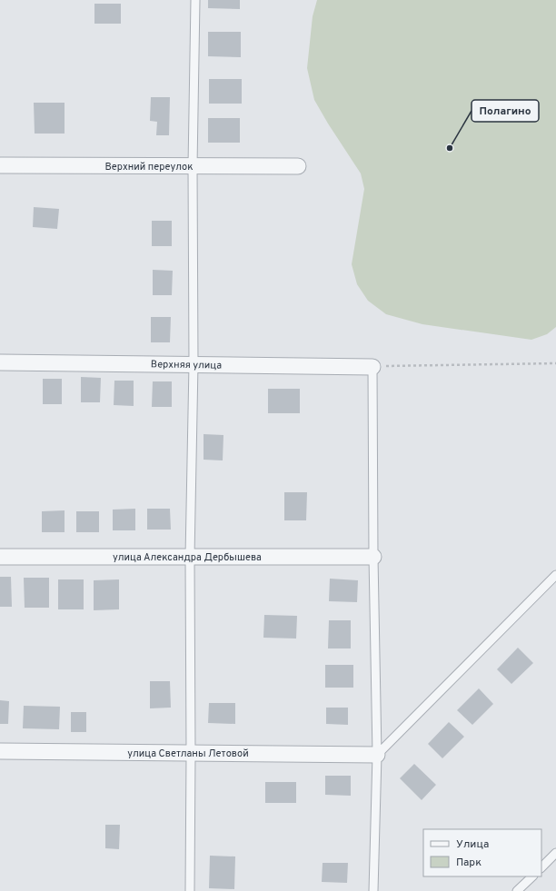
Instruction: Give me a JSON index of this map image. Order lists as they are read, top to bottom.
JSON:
{
  "streets": {
    "street": [
      "Верхний переулок",
      "Верхняя улица",
      "улица Александра Дербышева",
      "улица Светланы Летовой"
    ]
  },
  "places": ["Полагино"],
  "legend": ["Улица", "Парк"]
}
